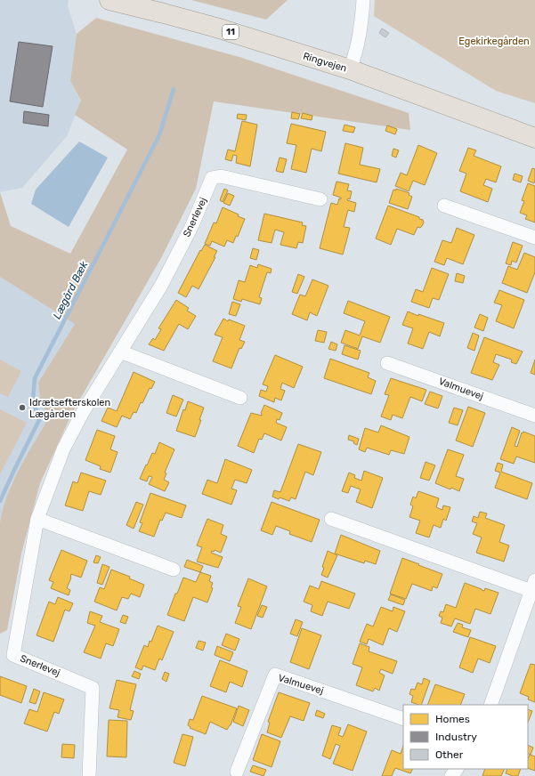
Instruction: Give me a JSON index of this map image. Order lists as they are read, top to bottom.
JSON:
{
  "streets": {
    "main road": ["11", "Ringvejen"],
    "street": ["Snerlevej", "Valmuevej"]
  },
  "water": ["Lægård Bæk"],
  "parks": ["Egekirkegården"],
  "places": ["Idrætsefterskolen Lægården"],
  "legend": ["Homes", "Industry", "Other"]
}
